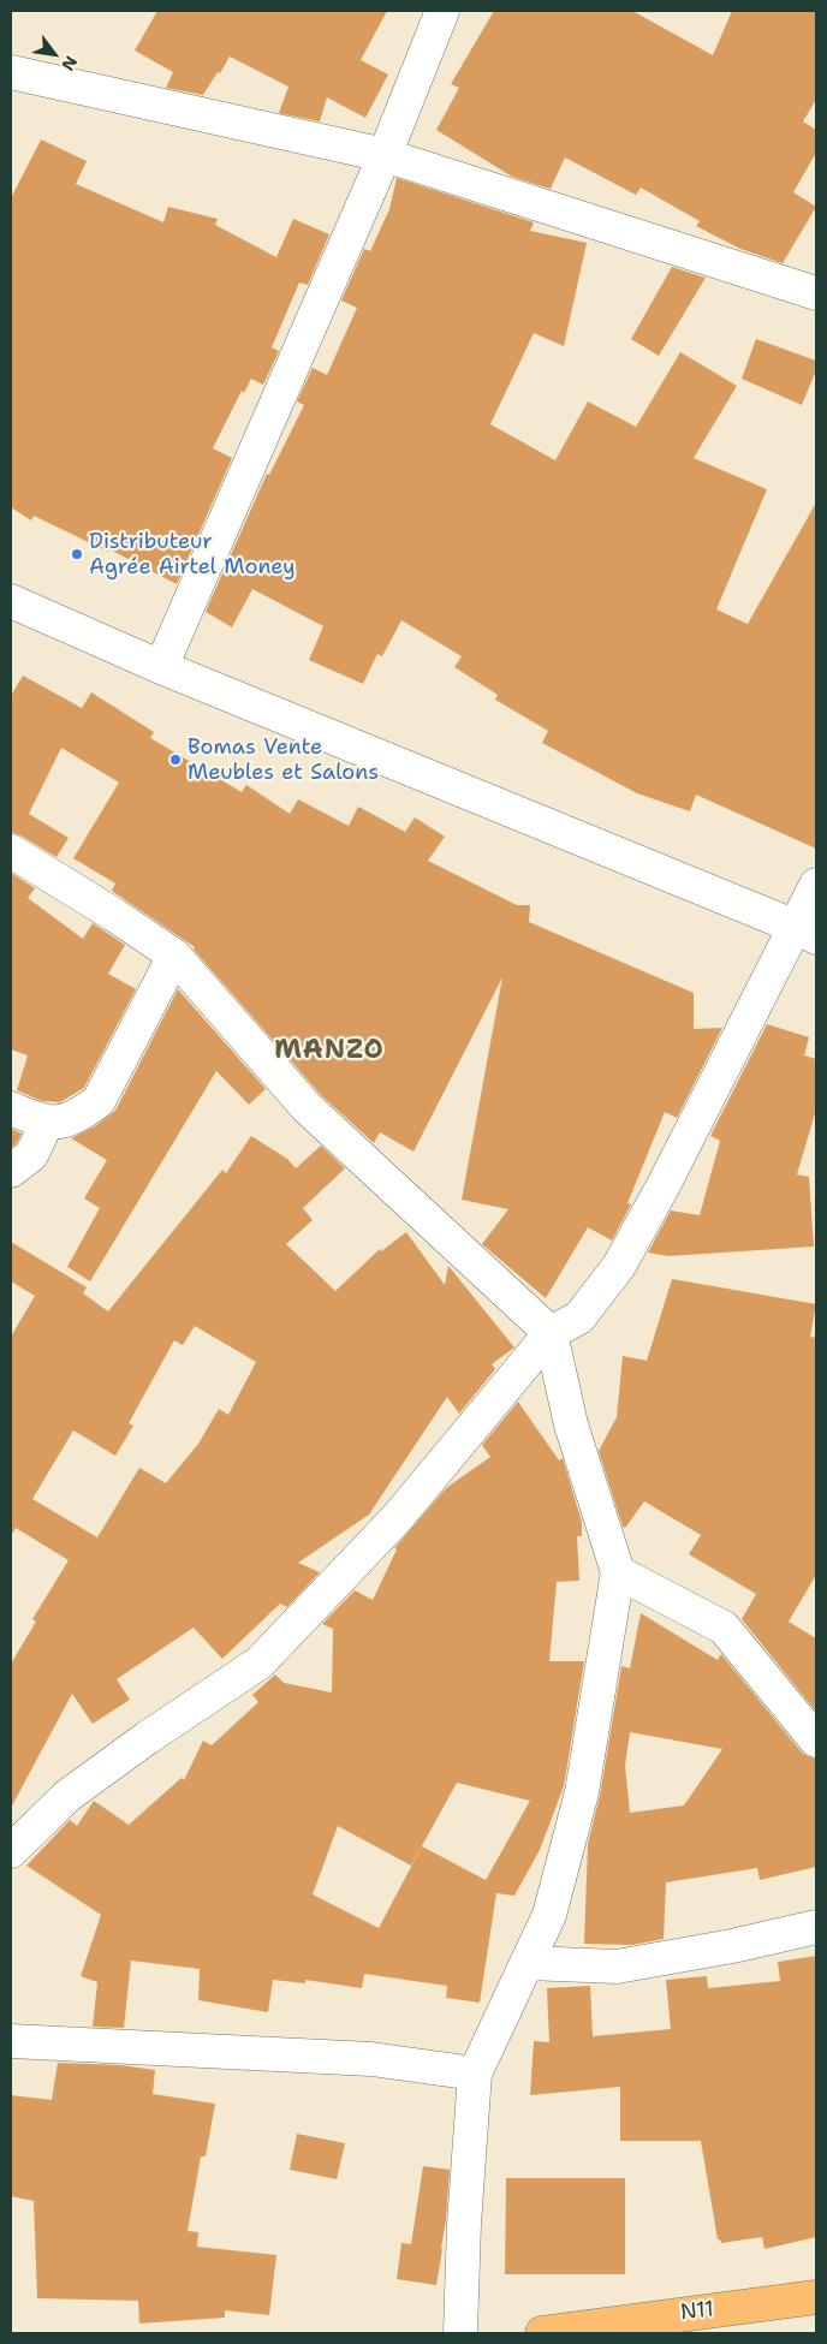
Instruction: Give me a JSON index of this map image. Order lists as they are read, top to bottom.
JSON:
{
  "streets": {
    "main road": ["N11"]
  },
  "districts": ["MANZO"],
  "places": ["Distributeur Agrée Airtel Money", "Bomas Vente Meubles et Salons"],
  "north": "bottom right"
}
